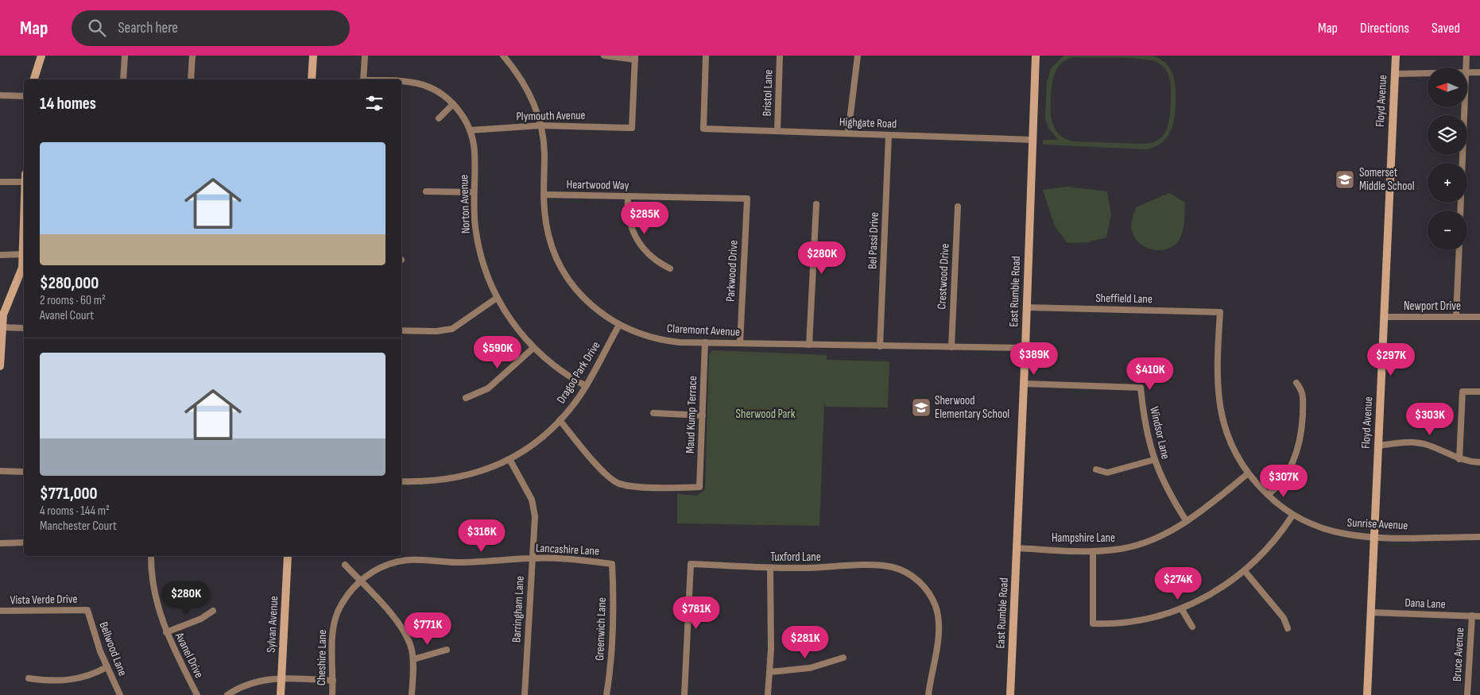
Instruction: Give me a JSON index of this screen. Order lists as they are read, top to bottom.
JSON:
{
  "streets": {
    "street": [
      "Bristol Lane",
      "Floyd Avenue",
      "Plymouth Avenue",
      "Highgate Road",
      "Heartwood Way",
      "Norton Avenue",
      "Bel Passi Drive",
      "Parkwood Drive",
      "Crestwood Drive",
      "East Rumble Road",
      "Sheffield Lane",
      "Newport Drive",
      "Claremont Avenue",
      "Dragoo Park Drive",
      "Maud Kump Terrace",
      "Windsor Lane",
      "Sunrise Avenue",
      "Hampshire Lane",
      "Lancashire Lane",
      "Tuxford Lane",
      "Vista Verde Drive",
      "Dana Lane",
      "Barringham Lane",
      "Sylvan Avenue",
      "Greenwich Lane",
      "Bellwood Lane",
      "Bruce Avenue",
      "Avanel Drive",
      "Cheshire Lane"
    ]
  },
  "crossings": [
    ["Bristol Lane", "Highgate Road"],
    ["Floyd Avenue", "Newport Drive"],
    ["Floyd Avenue", "Sunrise Avenue"],
    ["Floyd Avenue", "Dana Lane"],
    ["Plymouth Avenue", "Norton Avenue"],
    ["Plymouth Avenue", "Claremont Avenue"],
    ["Highgate Road", "Bel Passi Drive"],
    ["Highgate Road", "East Rumble Road"],
    ["Heartwood Way", "Parkwood Drive"],
    ["Heartwood Way", "Claremont Avenue"],
    ["Norton Avenue", "Dragoo Park Drive"],
    ["Bel Passi Drive", "Claremont Avenue"],
    ["Parkwood Drive", "Claremont Avenue"],
    ["Crestwood Drive", "Claremont Avenue"],
    ["East Rumble Road", "Sheffield Lane"],
    ["East Rumble Road", "Claremont Avenue"],
    ["East Rumble Road", "Windsor Lane"],
    ["East Rumble Road", "Hampshire Lane"],
    ["Sheffield Lane", "Sunrise Avenue"],
    ["Claremont Avenue", "Dragoo Park Drive"],
    ["Claremont Avenue", "Maud Kump Terrace"],
    ["Dragoo Park Drive", "Maud Kump Terrace"],
    ["Dragoo Park Drive", "Barringham Lane"],
    ["Windsor Lane", "Hampshire Lane"],
    ["Sunrise Avenue", "Hampshire Lane"],
    ["Lancashire Lane", "Barringham Lane"],
    ["Lancashire Lane", "Greenwich Lane"],
    ["Lancashire Lane", "Cheshire Lane"],
    ["Vista Verde Drive", "Bellwood Lane"],
    ["Dana Lane", "Bruce Avenue"]
  ],
  "parks": ["Sherwood Park"],
  "places": {
    "school or university": ["Somerset Middle School", "Sherwood Elementary School"]
  },
  "north": "left",
  "page": {
    "header": "Map",
    "search": "Search here",
    "nav": ["Map", "Directions", "Saved"],
    "map_buttons": ["+", "−"],
    "heading": "14 homes",
    "list": [
      {
        "name": "$280,000",
        "note": "2 rooms · 60 m² · Avanel Court"
      },
      {
        "name": "$771,000",
        "note": "4 rooms · 144 m² · Manchester Court"
      }
    ],
    "price": [
      "$285K",
      "$280K",
      "$590K",
      "$389K",
      "$297K",
      "$410K",
      "$303K",
      "$307K",
      "$316K",
      "$274K",
      "$280K",
      "$781K",
      "$771K",
      "$281K"
    ]
  }
}
